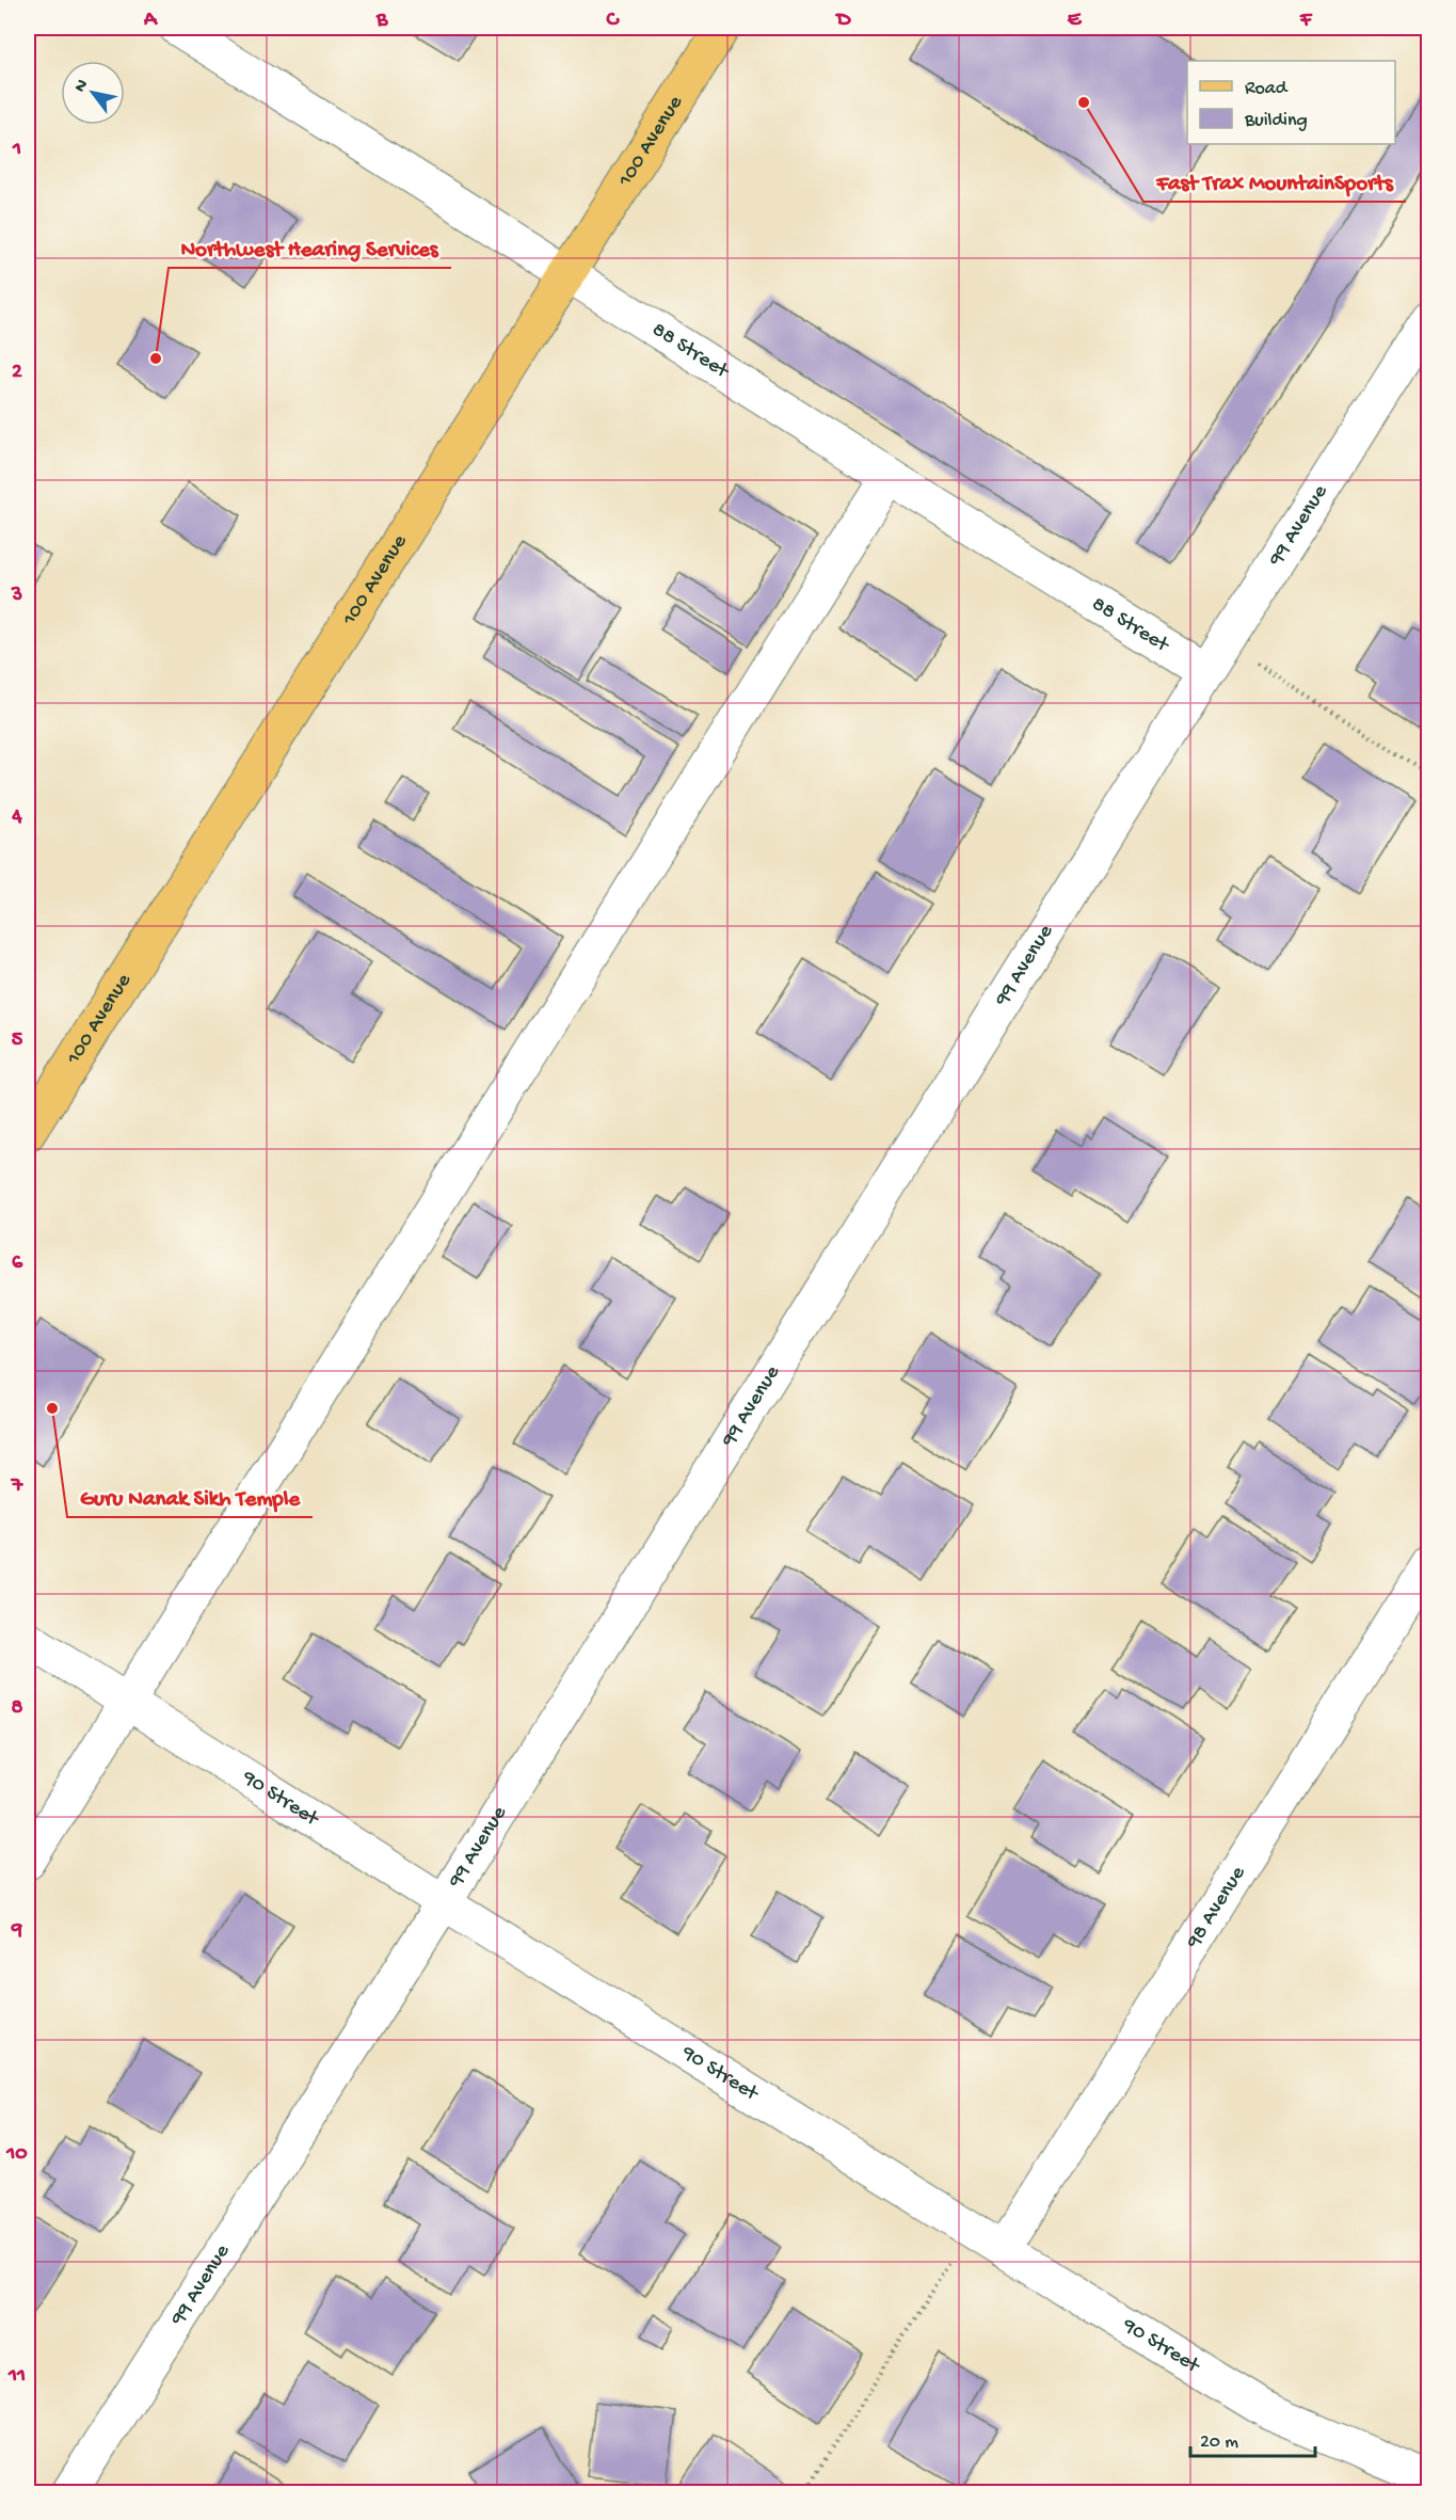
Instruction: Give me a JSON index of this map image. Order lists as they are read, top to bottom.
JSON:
{
  "streets": {
    "main road": ["100 Avenue"],
    "street": [
      "88 Street",
      "99 Avenue",
      "90 Street",
      "98 Avenue"
    ]
  },
  "crossings": [
    ["100 Avenue", "88 Street"],
    ["88 Street", "99 Avenue"],
    ["99 Avenue", "90 Street"],
    ["90 Street", "98 Avenue"]
  ],
  "places": ["Fast Trax MountainSports", "Northwest Hearing Services", "Guru Nanak Sikh Temple"],
  "legend": ["Road", "Building"],
  "scale_bar": "20 m",
  "north": "top left",
  "grid": {
    "columns": [
      "A",
      "B",
      "C",
      "D",
      "E",
      "F"
    ],
    "rows": [
      "1",
      "2",
      "3",
      "4",
      "5",
      "6",
      "7",
      "8",
      "9",
      "10",
      "11"
    ]
  }
}
